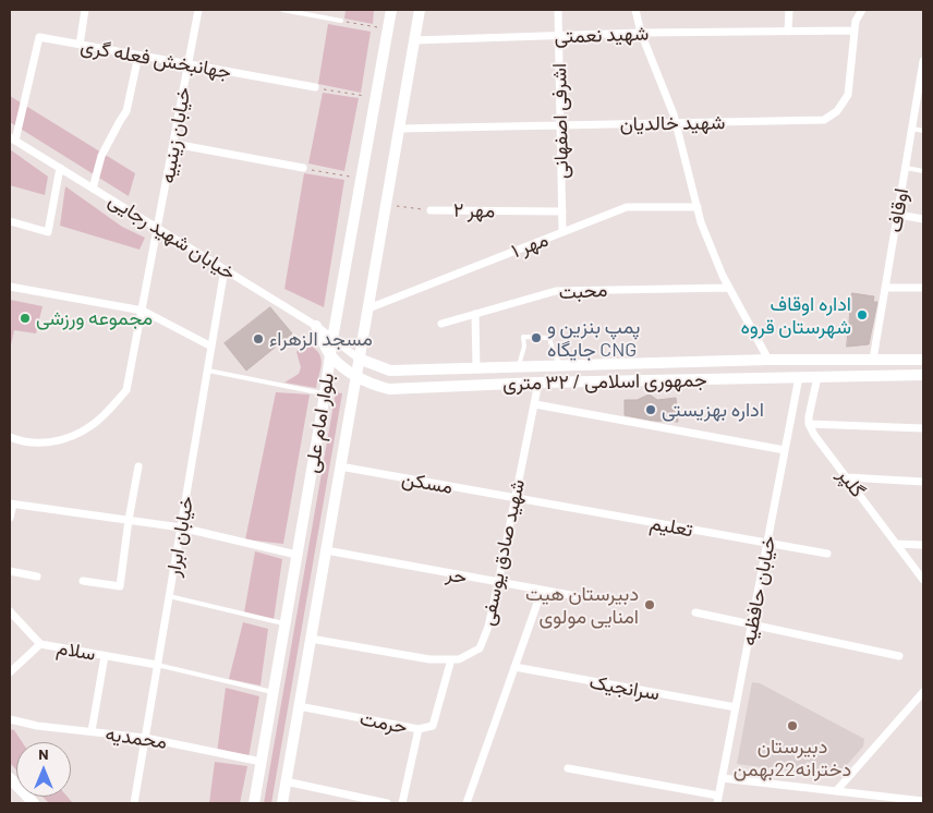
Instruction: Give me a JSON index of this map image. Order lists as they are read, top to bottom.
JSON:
{
  "streets": {
    "main road": ["جمهوری اسلامی / ۳۲ متری", "بلوار امام علی"],
    "street": [
      "شهید نعمتی",
      "جهانبخش فعله گری",
      "اشرفی اصفهانی",
      "شهید خالدیان",
      "خیابان زینبیه",
      "مهر ۲",
      "اوقاف",
      "خیابان شهید رجایی",
      "مهر ۱",
      "محبت",
      "مسکن",
      "گلپر",
      "تعلیم",
      "خیابان ابرار",
      "شهید صادق یوسفی",
      "حر",
      "خیابان حافظیه",
      "سلام",
      "سرانجیک",
      "حرمت",
      "محمدیه"
    ]
  },
  "crossings": [
    ["شهید نعمتی", "اشرفی اصفهانی"],
    ["شهید نعمتی", "شهید خالدیان"],
    ["شهید نعمتی", "بلوار امام علی"],
    ["جهانبخش فعله گری", "خیابان زینبیه"],
    ["جهانبخش فعله گری", "خیابان شهید رجایی"],
    ["اشرفی اصفهانی", "شهید خالدیان"],
    ["اشرفی اصفهانی", "مهر ۲"],
    ["اشرفی اصفهانی", "مهر ۱"],
    ["شهید خالدیان", "بلوار امام علی"],
    ["خیابان زینبیه", "خیابان شهید رجایی"],
    ["مهر ۲", "بلوار امام علی"],
    ["اوقاف", "جمهوری اسلامی / ۳۲ متری"],
    ["خیابان شهید رجایی", "جمهوری اسلامی / ۳۲ متری"],
    ["خیابان شهید رجایی", "بلوار امام علی"],
    ["خیابان شهید رجایی", "خیابان ابرار"],
    ["مهر ۱", "بلوار امام علی"],
    ["جمهوری اسلامی / ۳۲ متری", "بلوار امام علی"],
    ["جمهوری اسلامی / ۳۲ متری", "شهید صادق یوسفی"],
    ["جمهوری اسلامی / ۳۲ متری", "خیابان حافظیه"],
    ["بلوار امام علی", "مسکن"],
    ["بلوار امام علی", "شهید صادق یوسفی"],
    ["بلوار امام علی", "حر"],
    ["بلوار امام علی", "حرمت"],
    ["بلوار امام علی", "محمدیه"],
    ["مسکن", "تعلیم"],
    ["مسکن", "شهید صادق یوسفی"],
    ["تعلیم", "شهید صادق یوسفی"],
    ["تعلیم", "خیابان حافظیه"],
    ["خیابان ابرار", "سلام"],
    ["خیابان ابرار", "محمدیه"],
    ["شهید صادق یوسفی", "حر"],
    ["شهید صادق یوسفی", "حرمت"],
    ["خیابان حافظیه", "سرانجیک"]
  ],
  "places": [
    "اداره اوقاف شهرستان قروه",
    "مجموعه ورزشی",
    "پمپ بنزین و جایگاه CNG",
    "مسجد الزهراء",
    "اداره بهزیستی",
    "دبیرستان هیت امنایی مولوی",
    "دبیرستان دخترانه22بهمن"
  ],
  "north": "top"
}
